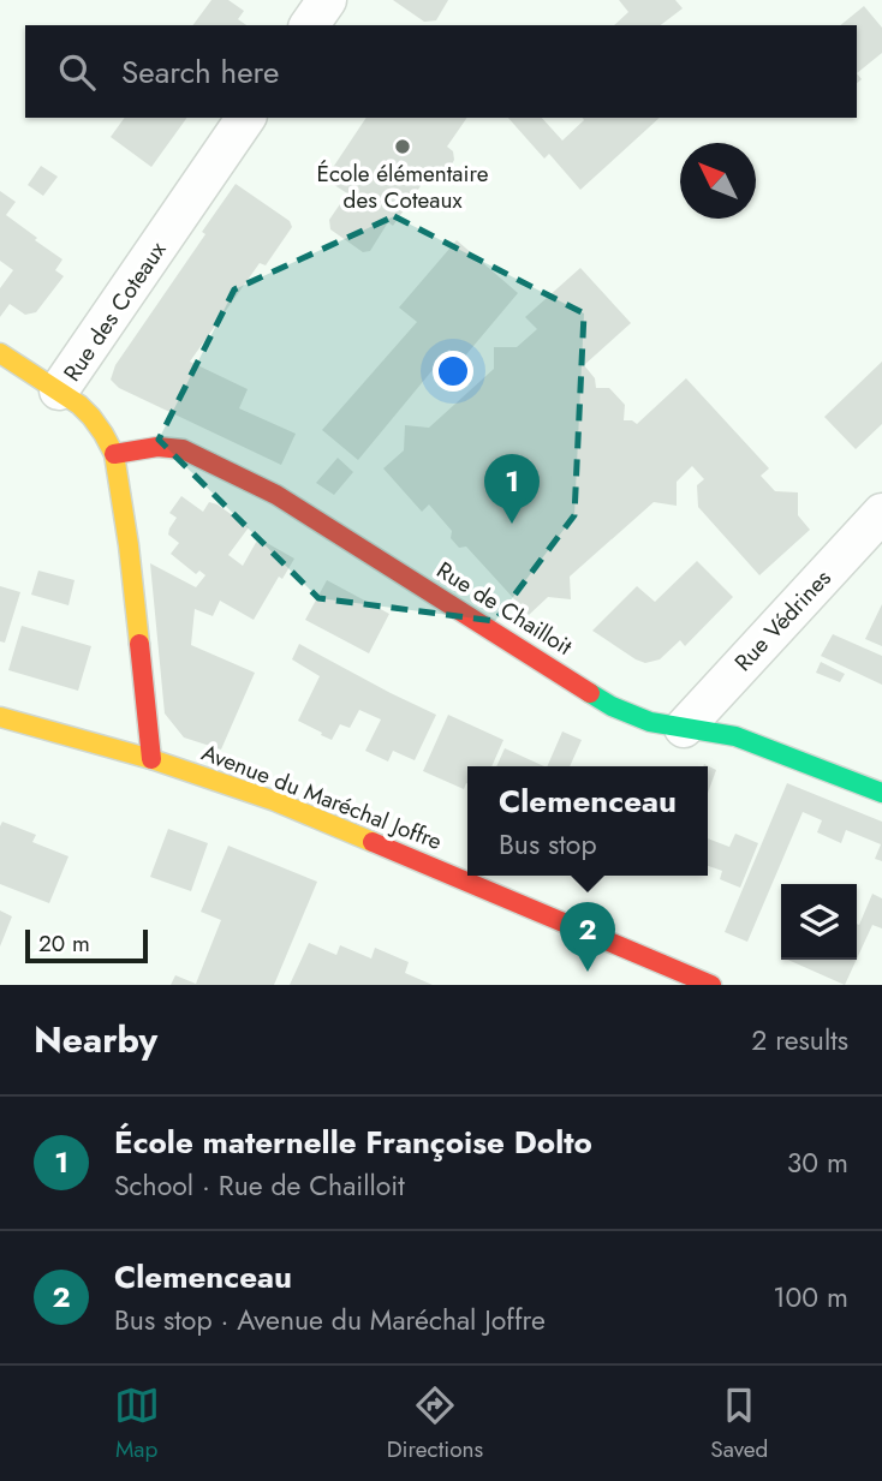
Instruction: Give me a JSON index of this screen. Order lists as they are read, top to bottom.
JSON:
{
  "streets": {
    "street": [
      "Rue des Coteaux",
      "Rue de Chailloit",
      "Rue Védrines",
      "Avenue du Maréchal Joffre"
    ]
  },
  "crossings": [
    ["Rue des Coteaux", "Rue de Chailloit"],
    ["Rue des Coteaux", "Avenue du Maréchal Joffre"],
    ["Rue de Chailloit", "Rue Védrines"]
  ],
  "places": ["École élémentaire des Coteaux"],
  "scale_bar": "20 m",
  "north": "top left",
  "page": {
    "search": "Search here",
    "pins": ["1", "2"],
    "popup": ["Clemenceau", "Bus stop"],
    "scale": "20 m",
    "heading": ["Nearby", "2 results"],
    "list": [
      {
        "mark": "1",
        "name": "École maternelle Françoise Dolto",
        "note": "School · Rue de Chailloit",
        "value": "30 m"
      },
      {
        "mark": "2",
        "name": "Clemenceau",
        "note": "Bus stop · Avenue du Maréchal Joffre",
        "value": "100 m"
      }
    ],
    "nav": ["Map", "Directions", "Saved"]
  }
}
